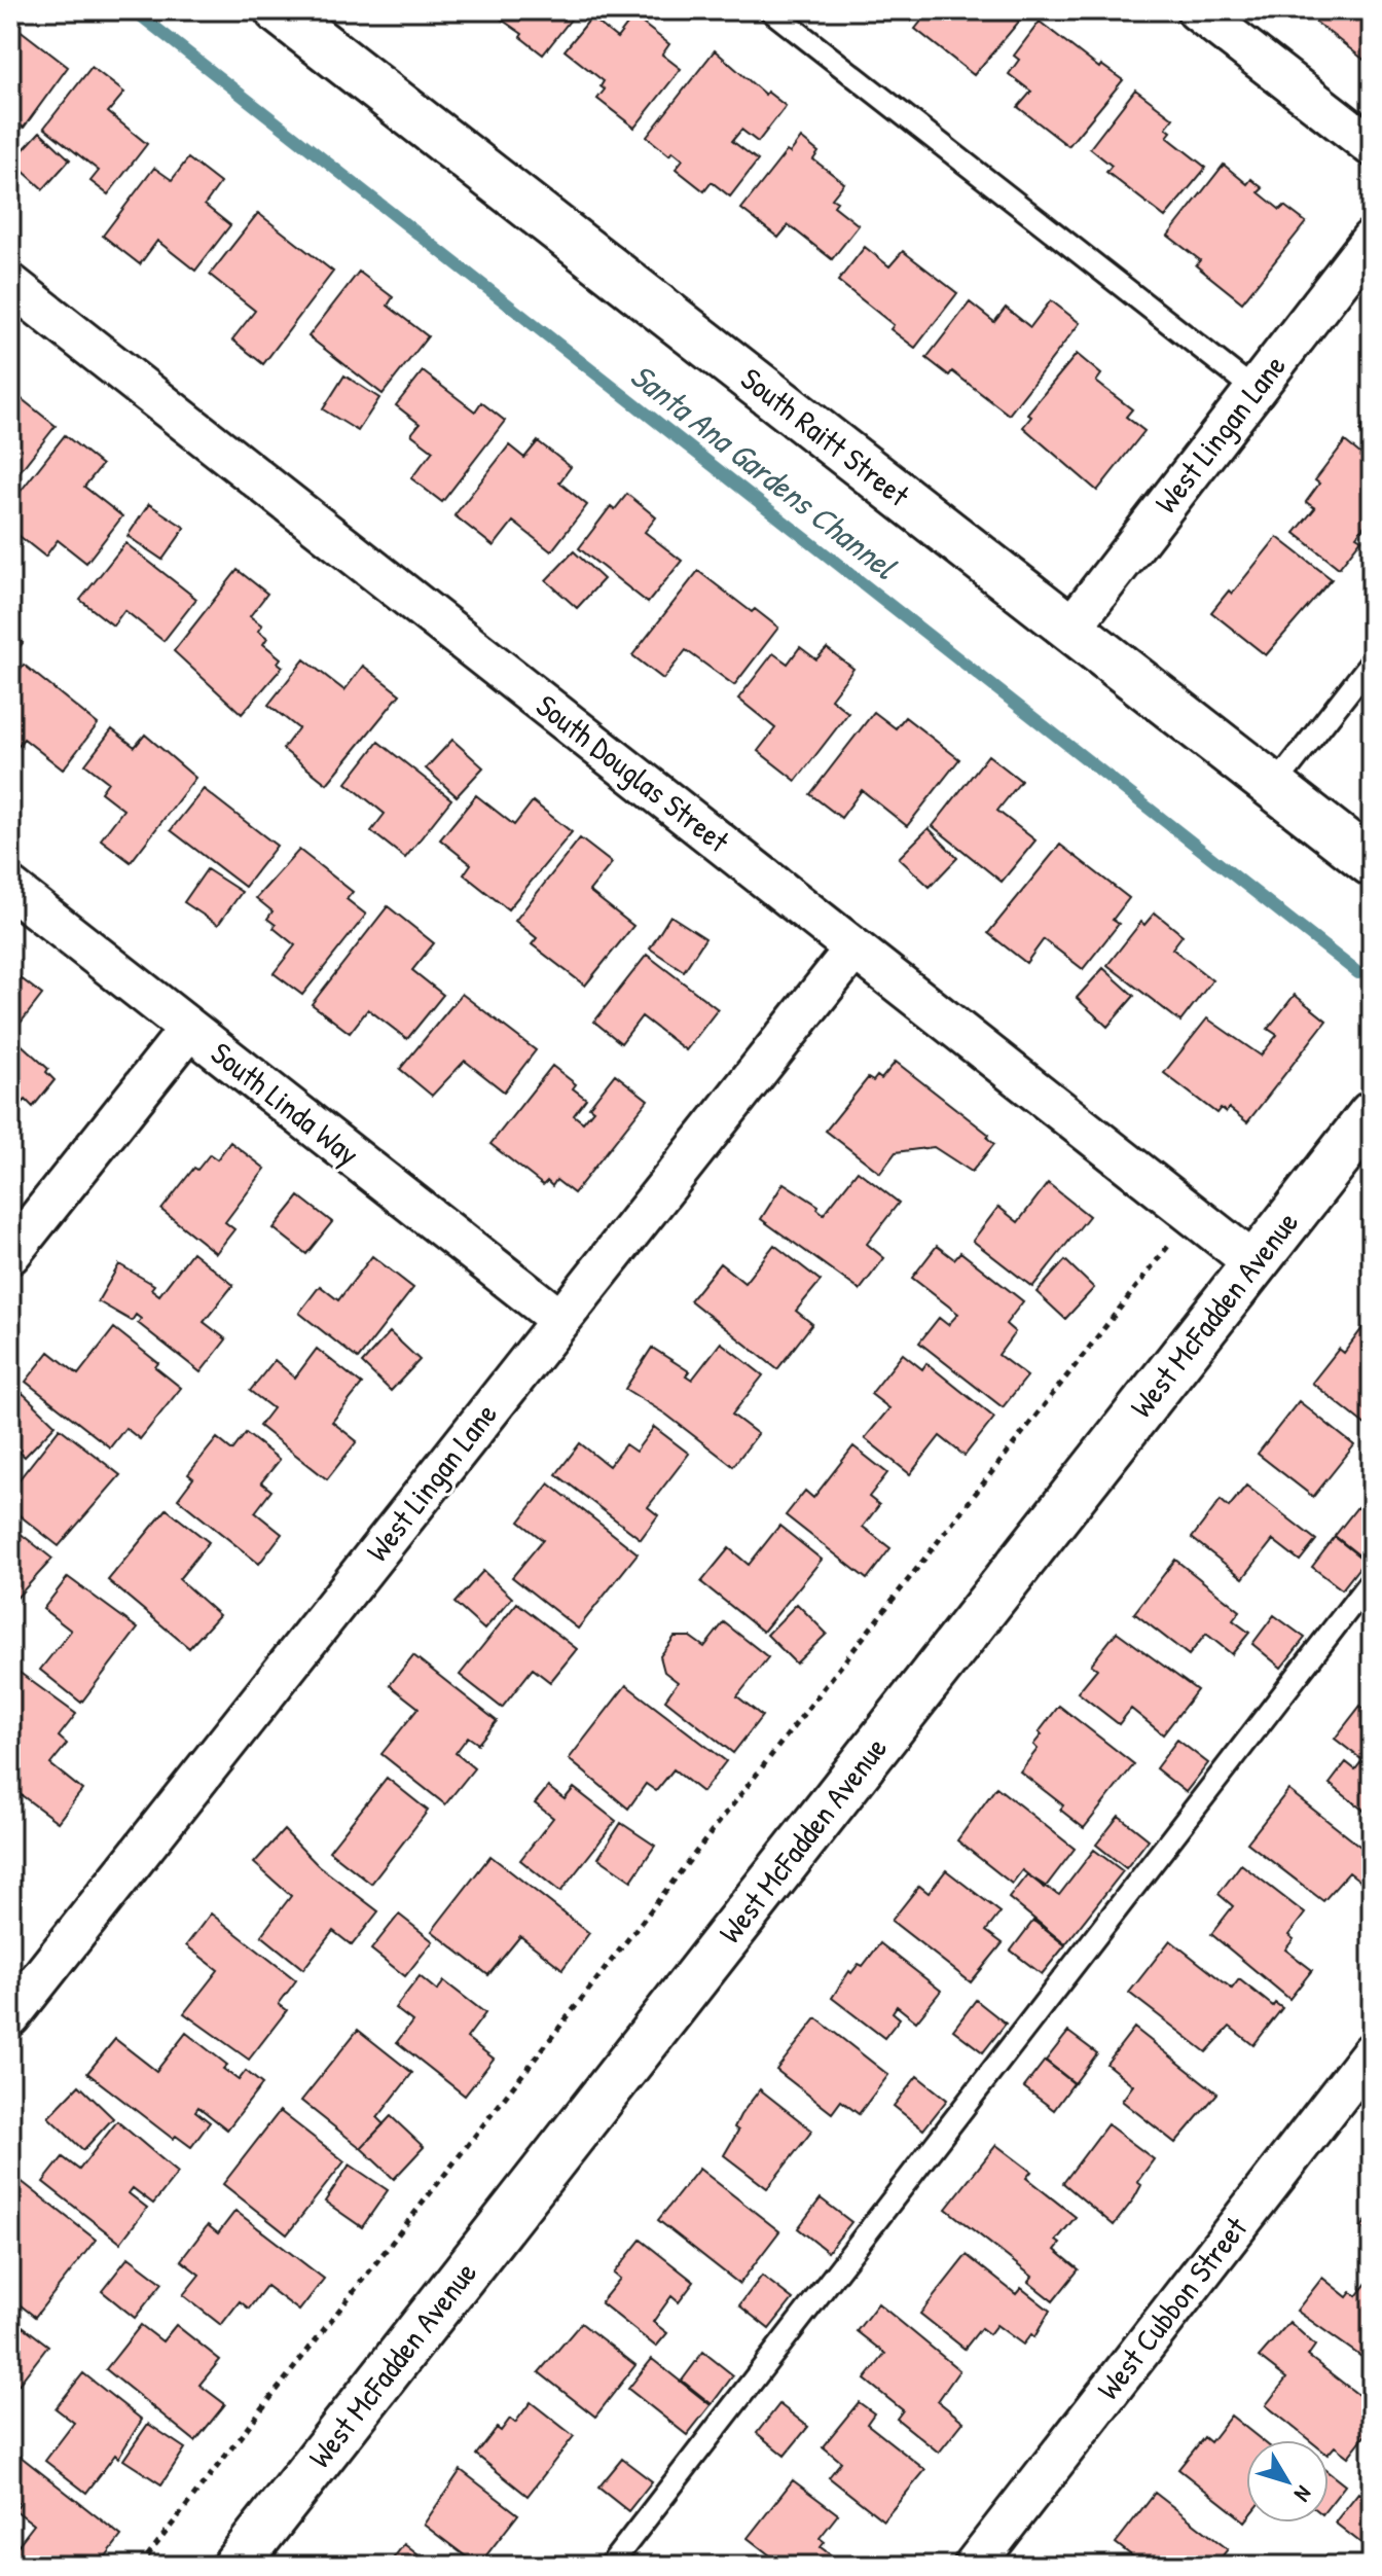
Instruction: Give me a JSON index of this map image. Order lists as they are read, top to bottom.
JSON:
{
  "streets": {
    "street": [
      "West Lingan Lane",
      "South Raitt Street",
      "South Douglas Street",
      "South Linda Way",
      "West McFadden Avenue",
      "West Cubbon Street"
    ]
  },
  "crossings": [
    ["West Lingan Lane", "South Raitt Street"],
    ["West Lingan Lane", "South Douglas Street"],
    ["West Lingan Lane", "South Linda Way"],
    ["South Douglas Street", "West McFadden Avenue"]
  ],
  "water": ["Santa Ana Gardens Channel"],
  "north": "bottom right"
}
